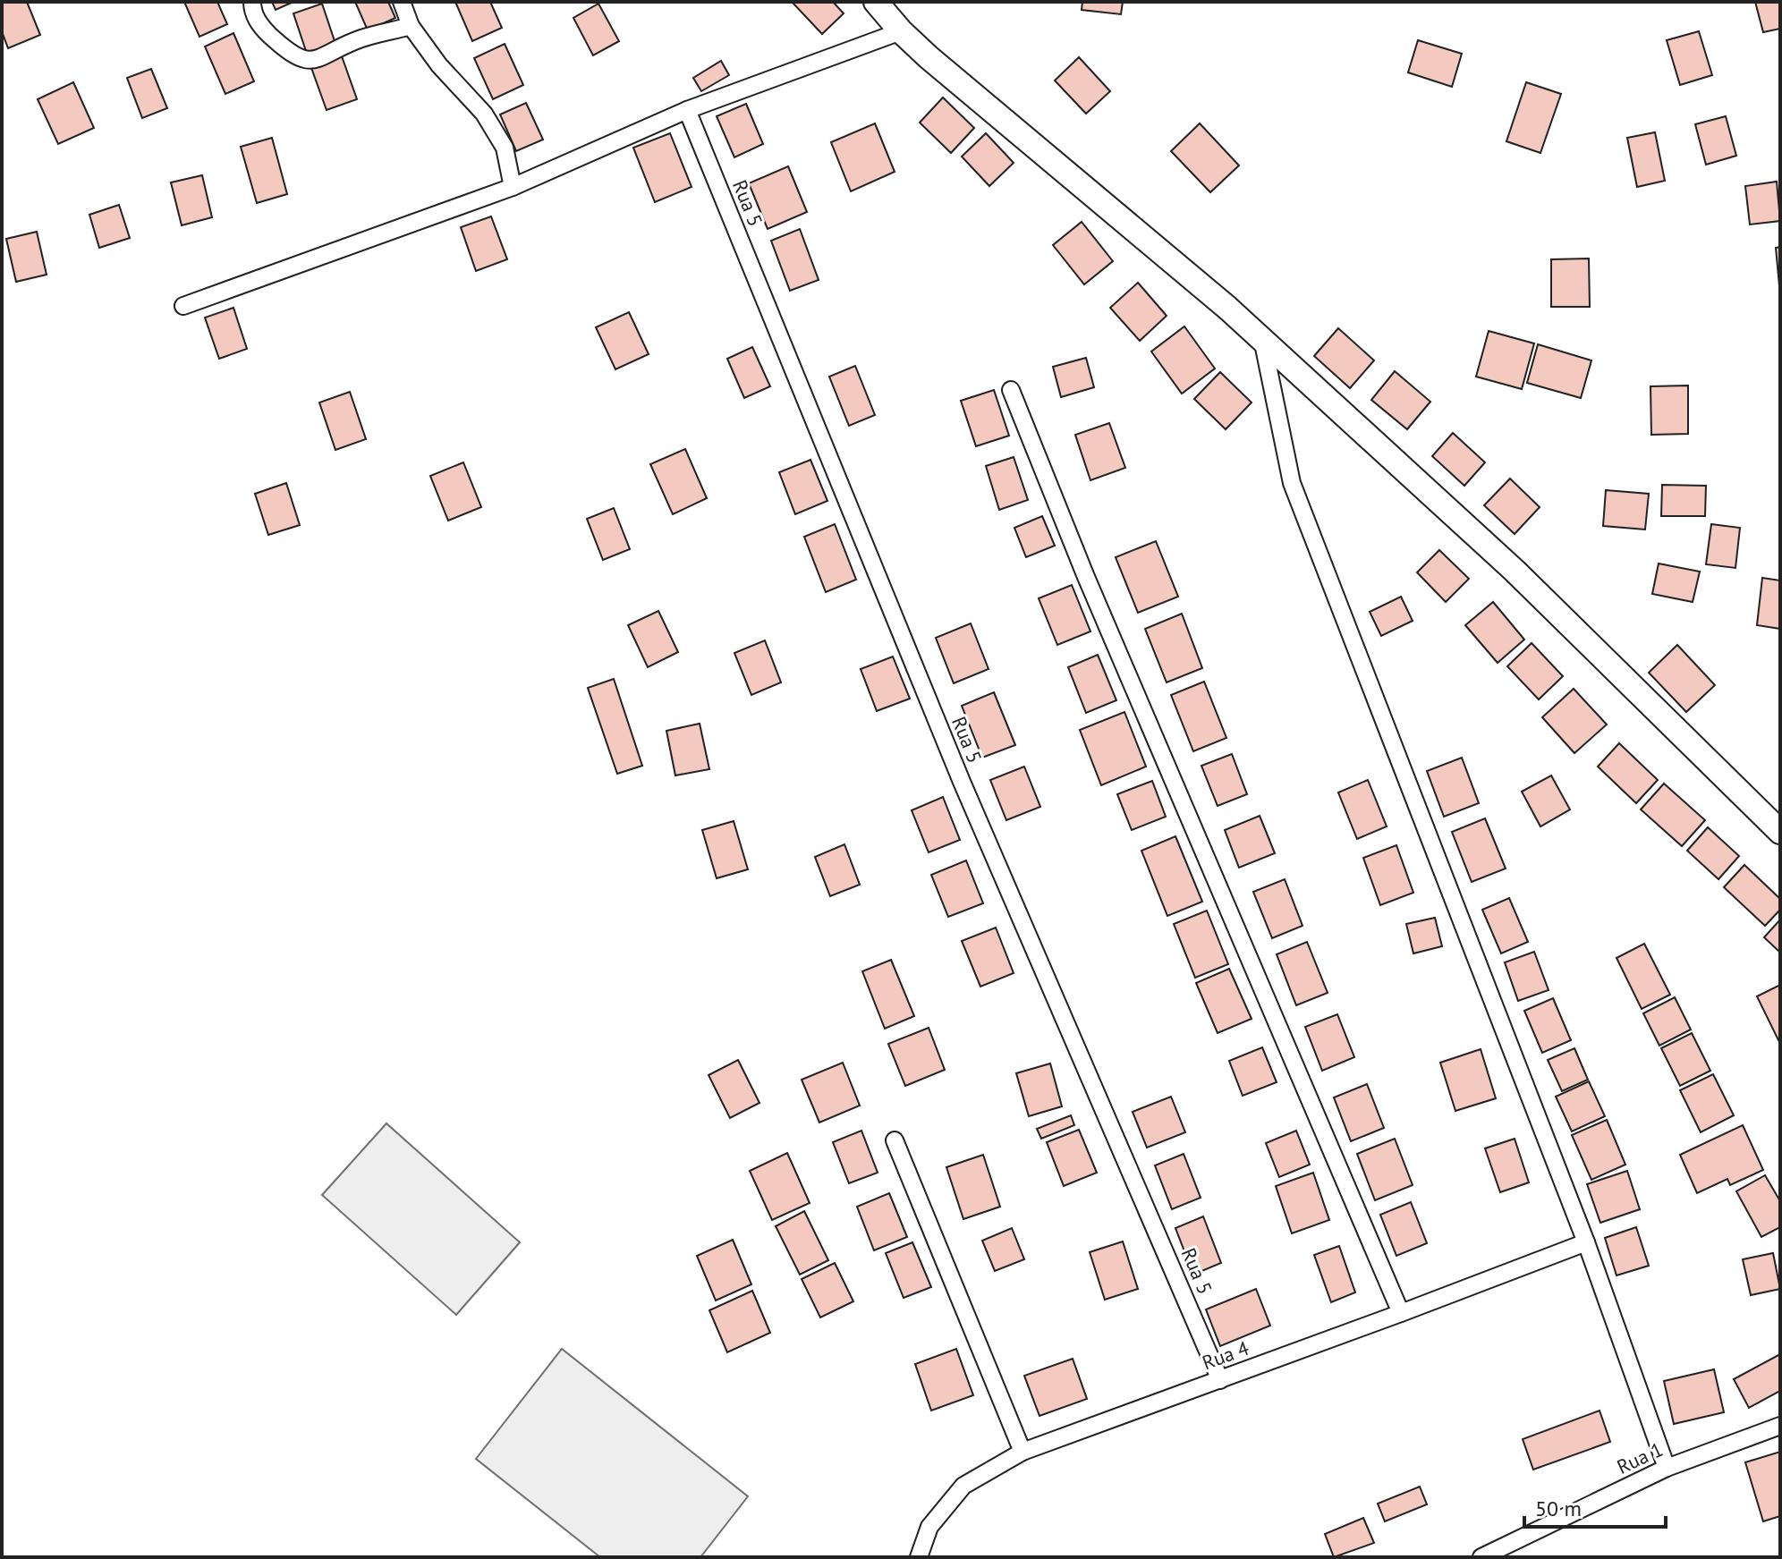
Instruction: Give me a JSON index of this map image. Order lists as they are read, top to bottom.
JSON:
{
  "streets": {
    "street": ["Rua 5", "Rua 4", "Rua 1"]
  },
  "crossings": [
    ["Rua 5", "Rua 4"]
  ],
  "scale_bar": "50 m"
}
